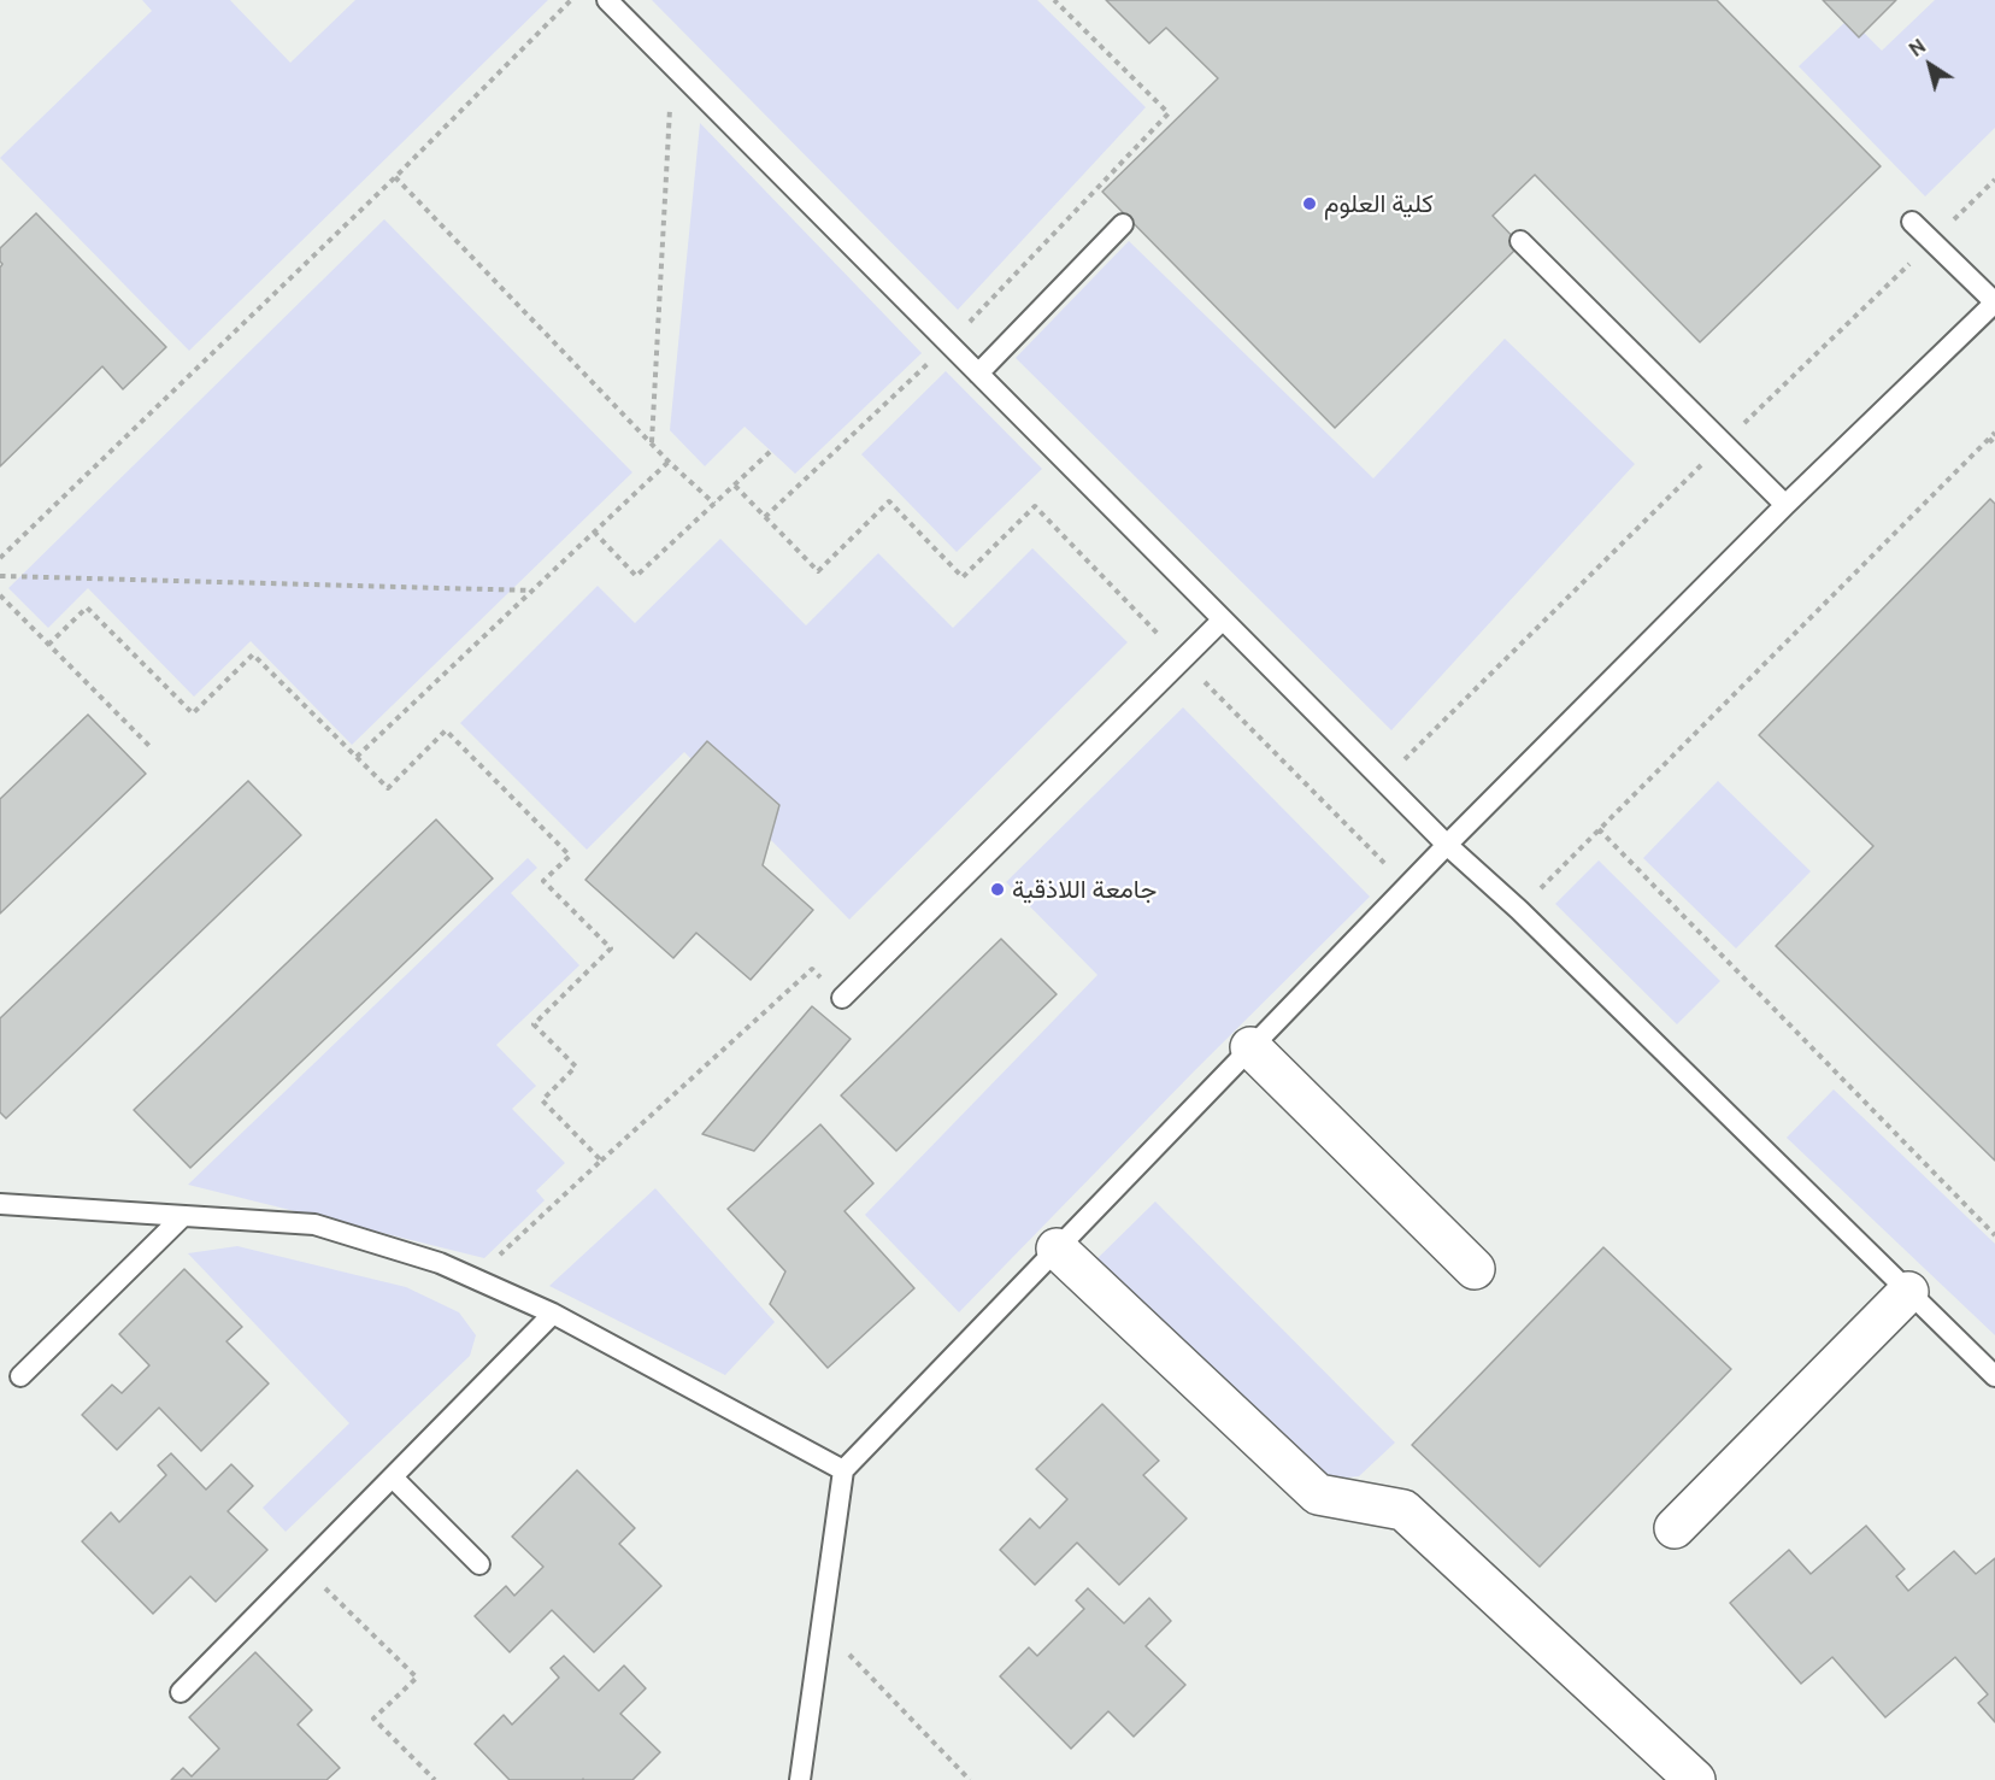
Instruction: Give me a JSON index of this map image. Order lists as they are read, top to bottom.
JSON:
{
  "places": ["كلية العلوم", "جامعة اللاذقية"],
  "north": "top left"
}
